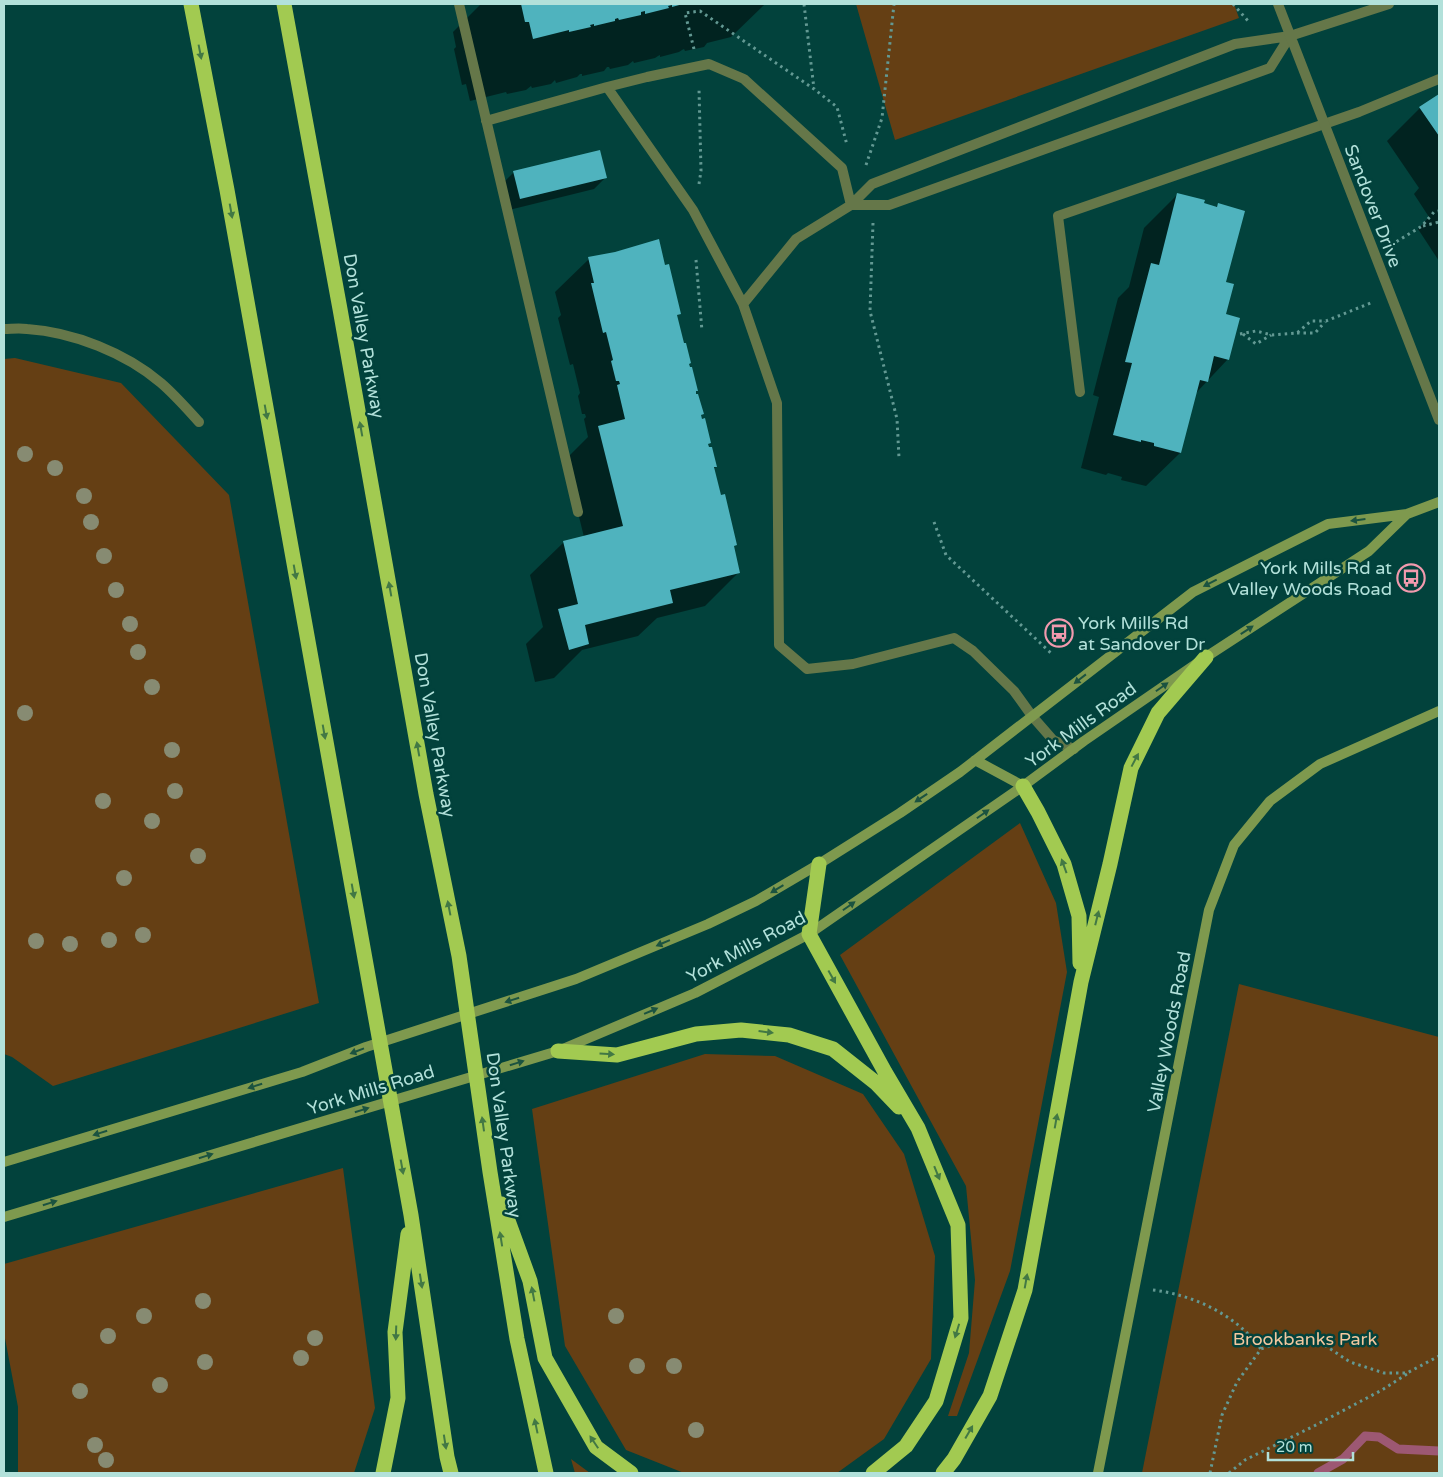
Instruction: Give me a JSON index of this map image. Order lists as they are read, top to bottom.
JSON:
{
  "streets": {
    "highway": ["Don Valley Parkway"],
    "main road": ["York Mills Road", "Valley Woods Road"],
    "street": ["Sandover Drive"]
  },
  "parks": ["Brookbanks Park"],
  "places": {
    "bus stop": ["York Mills Rd at Valley Woods Road", "York Mills Rd at Sandover Dr"]
  },
  "scale_bar": "20 m"
}
